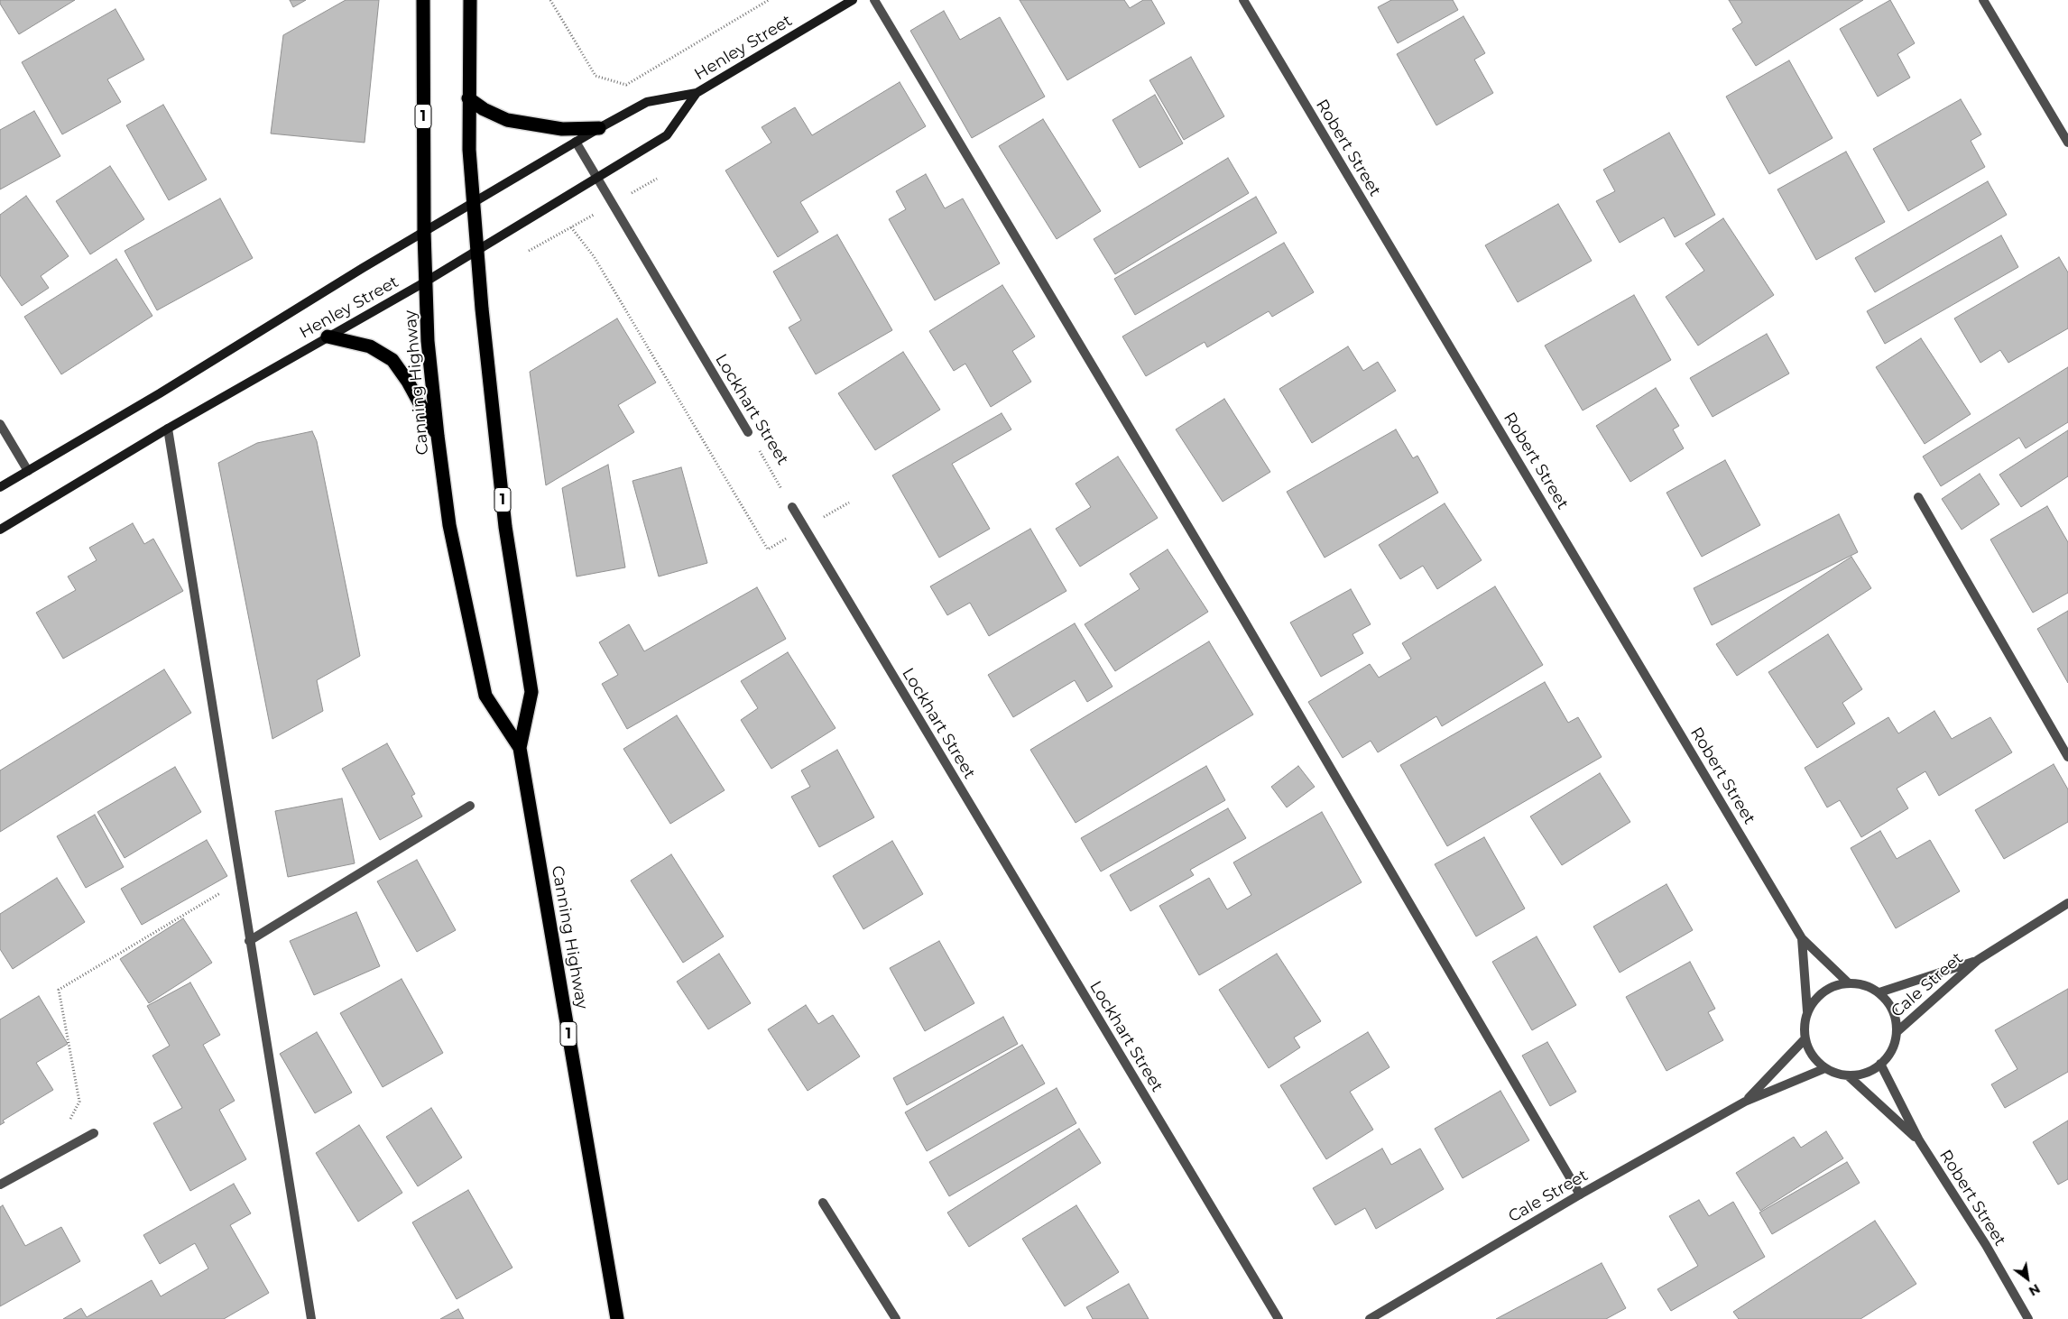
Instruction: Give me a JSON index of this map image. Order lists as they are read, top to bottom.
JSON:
{
  "streets": {
    "highway": ["1", "Canning Highway"],
    "street": [
      "Henley Street",
      "Robert Street",
      "Lockhart Street",
      "Cale Street"
    ]
  },
  "crossings": [
    ["Henley Street", "Canning Highway"],
    ["Henley Street", "Lockhart Street"],
    ["Robert Street", "Cale Street"]
  ],
  "north": "bottom right"
}
